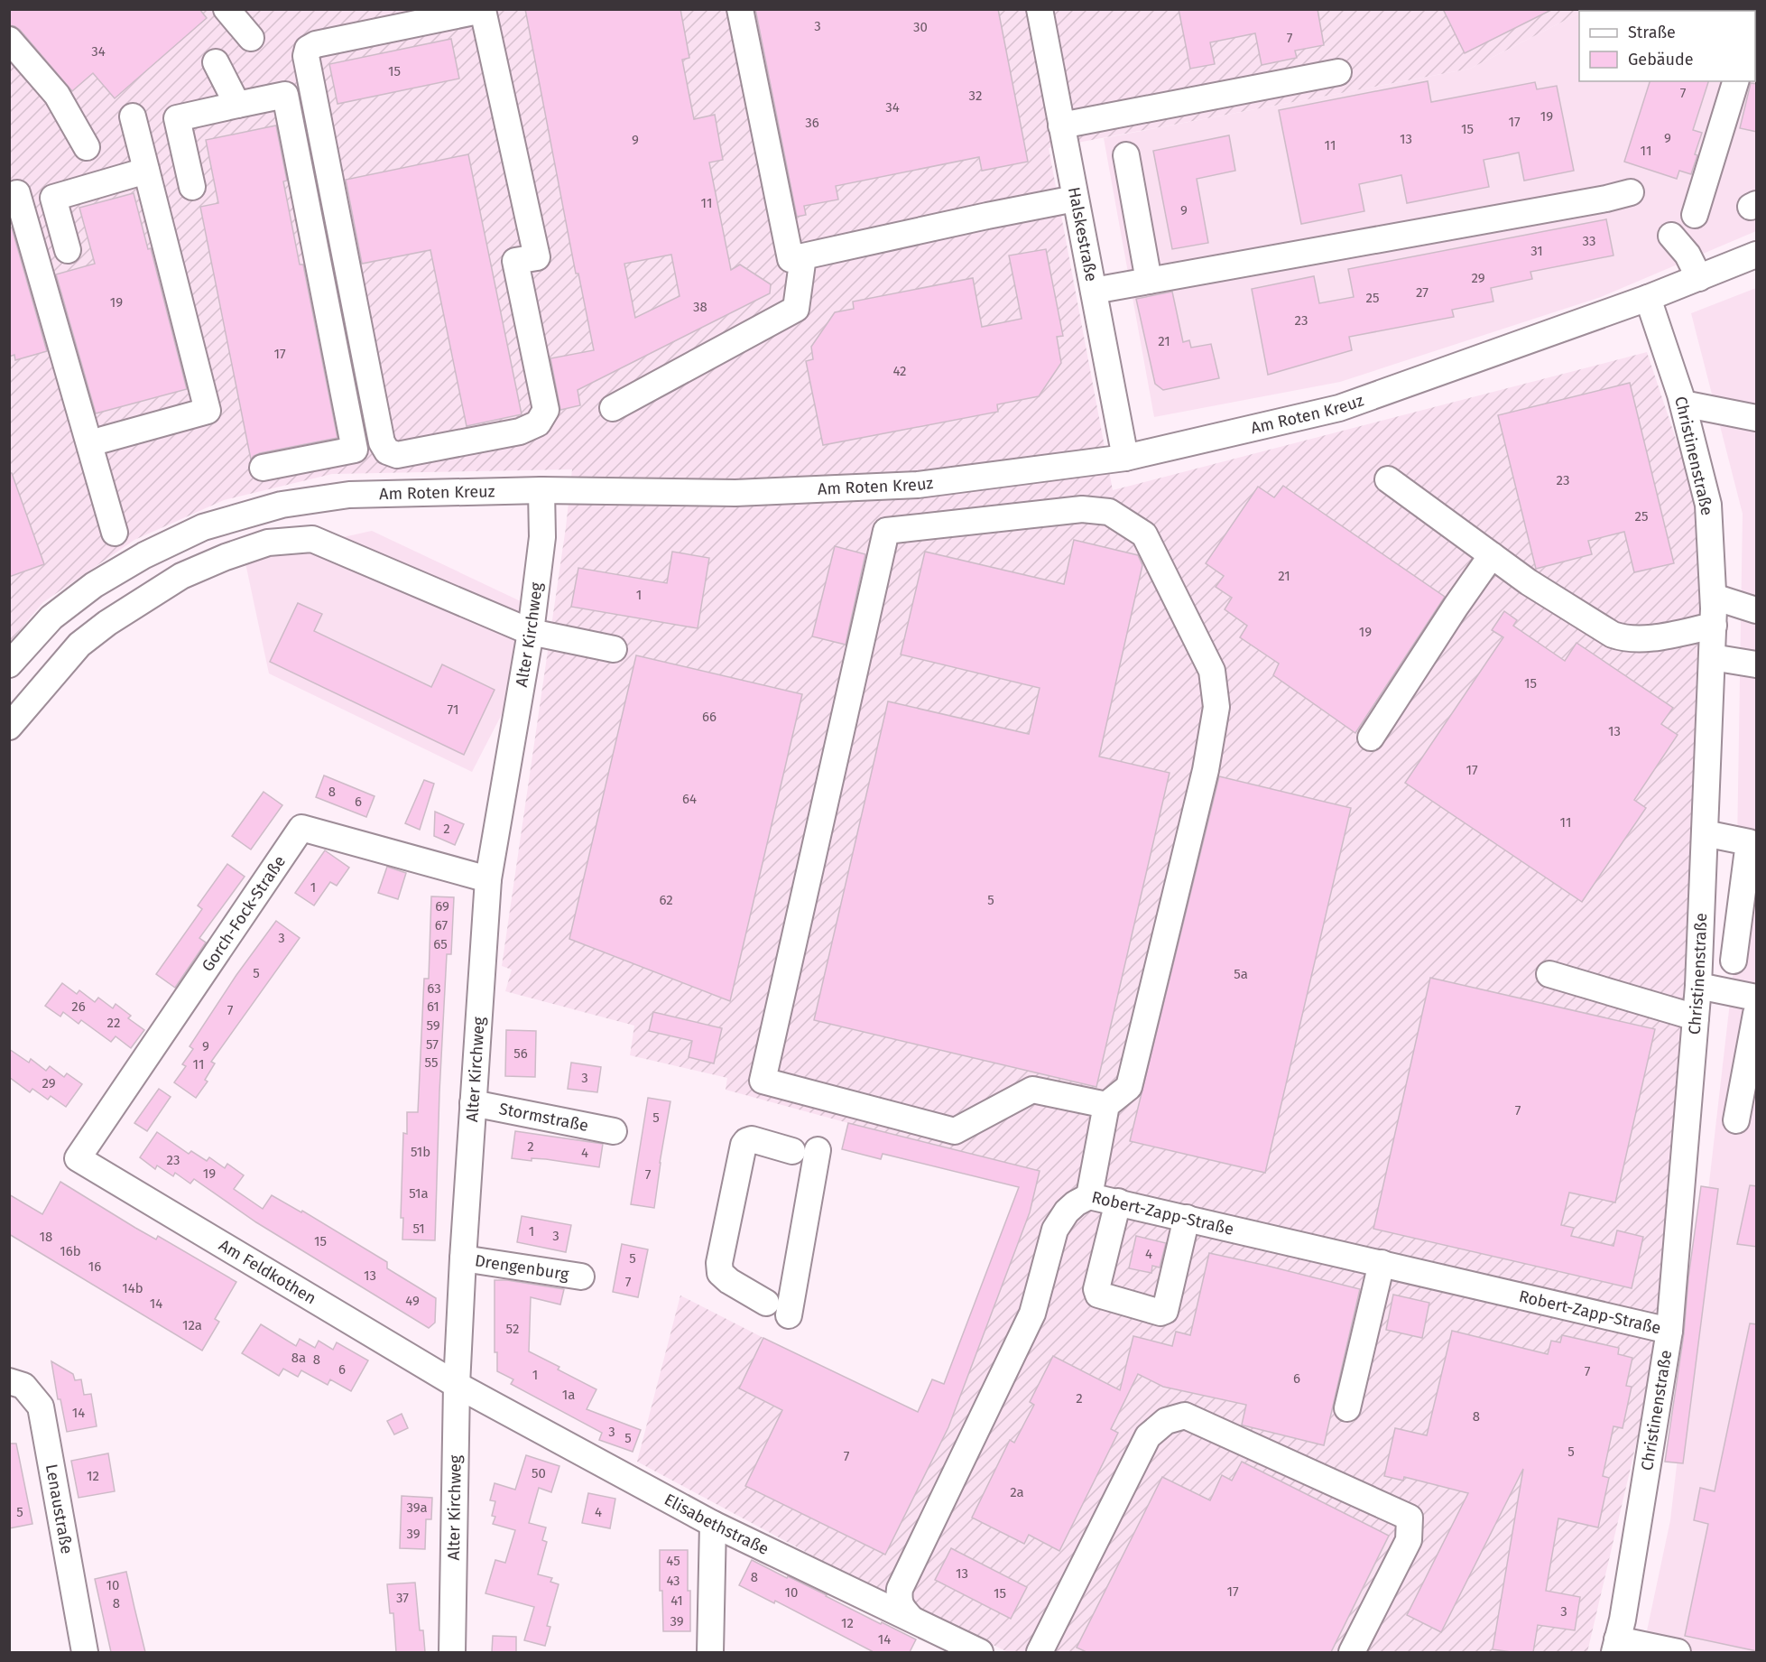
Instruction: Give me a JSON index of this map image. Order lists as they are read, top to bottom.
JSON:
{
  "streets": {
    "street": [
      "Halskestraße",
      "Am Roten Kreuz",
      "Christinenstraße",
      "Alter Kirchweg",
      "Gorch-Fock-Straße",
      "Stormstraße",
      "Robert-Zapp-Straße",
      "Drengenburg",
      "Am Feldkothen",
      "Lenaustraße",
      "Elisabethstraße"
    ]
  },
  "crossings": [
    ["Halskestraße", "Am Roten Kreuz"],
    ["Am Roten Kreuz", "Christinenstraße"],
    ["Am Roten Kreuz", "Alter Kirchweg"],
    ["Christinenstraße", "Robert-Zapp-Straße"],
    ["Alter Kirchweg", "Gorch-Fock-Straße"],
    ["Alter Kirchweg", "Stormstraße"],
    ["Alter Kirchweg", "Drengenburg"],
    ["Alter Kirchweg", "Am Feldkothen"],
    ["Alter Kirchweg", "Elisabethstraße"],
    ["Gorch-Fock-Straße", "Am Feldkothen"],
    ["Robert-Zapp-Straße", "Elisabethstraße"],
    ["Am Feldkothen", "Elisabethstraße"]
  ],
  "house_numbers": [
    "3",
    "30",
    "7",
    "34",
    "15",
    "7",
    "32",
    "34",
    "19",
    "17",
    "36",
    "15",
    "9",
    "13",
    "9",
    "11",
    "11",
    "11",
    "9",
    "33",
    "31",
    "29",
    "27",
    "25",
    "19",
    "38",
    "23",
    "21",
    "17",
    "42",
    "23",
    "25",
    "21",
    "1",
    "19",
    "15",
    "71",
    "66",
    "13",
    "17",
    "8",
    "64",
    "6",
    "11",
    "2",
    "1",
    "62",
    "5",
    "69",
    "67",
    "3",
    "65",
    "5",
    "5a",
    "63",
    "26",
    "61",
    "7",
    "22",
    "59",
    "57",
    "9",
    "56",
    "55",
    "11",
    "3",
    "29",
    "7",
    "5",
    "2",
    "51b",
    "4",
    "23",
    "19",
    "7",
    "51a",
    "51",
    "1",
    "3",
    "18",
    "15",
    "16b",
    "4",
    "5",
    "16",
    "13",
    "7",
    "14b",
    "49",
    "14",
    "12a",
    "52",
    "8a",
    "8",
    "6",
    "7",
    "1",
    "6",
    "1a",
    "2",
    "14",
    "8",
    "3",
    "5",
    "5",
    "7",
    "50",
    "12",
    "2a",
    "39a",
    "5",
    "4",
    "39",
    "45",
    "13",
    "8",
    "43",
    "10",
    "17",
    "10",
    "15",
    "37",
    "41",
    "8",
    "3",
    "39",
    "12",
    "14"
  ],
  "legend": ["Straße", "Gebäude"]
}
